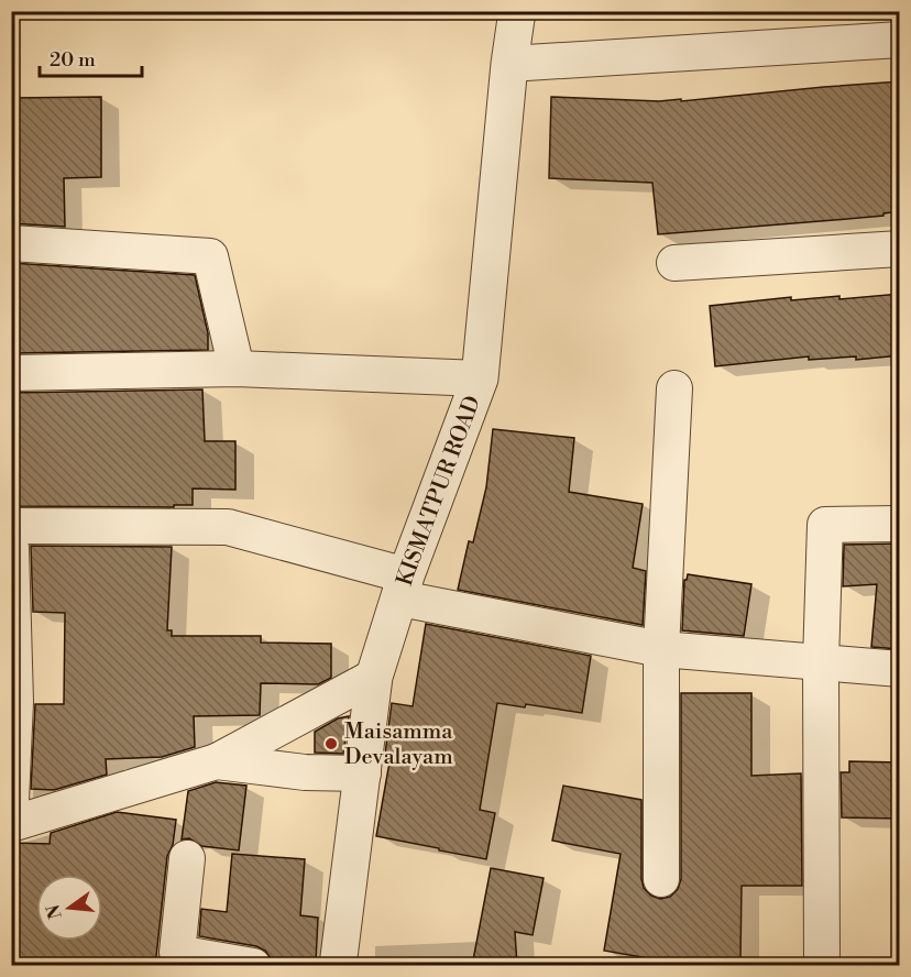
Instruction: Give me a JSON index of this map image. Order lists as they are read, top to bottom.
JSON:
{
  "streets": {
    "street": ["KISMATPUR ROAD"]
  },
  "places": ["Maisamma Devalayam"],
  "scale_bar": "20 m",
  "north": "left"
}
